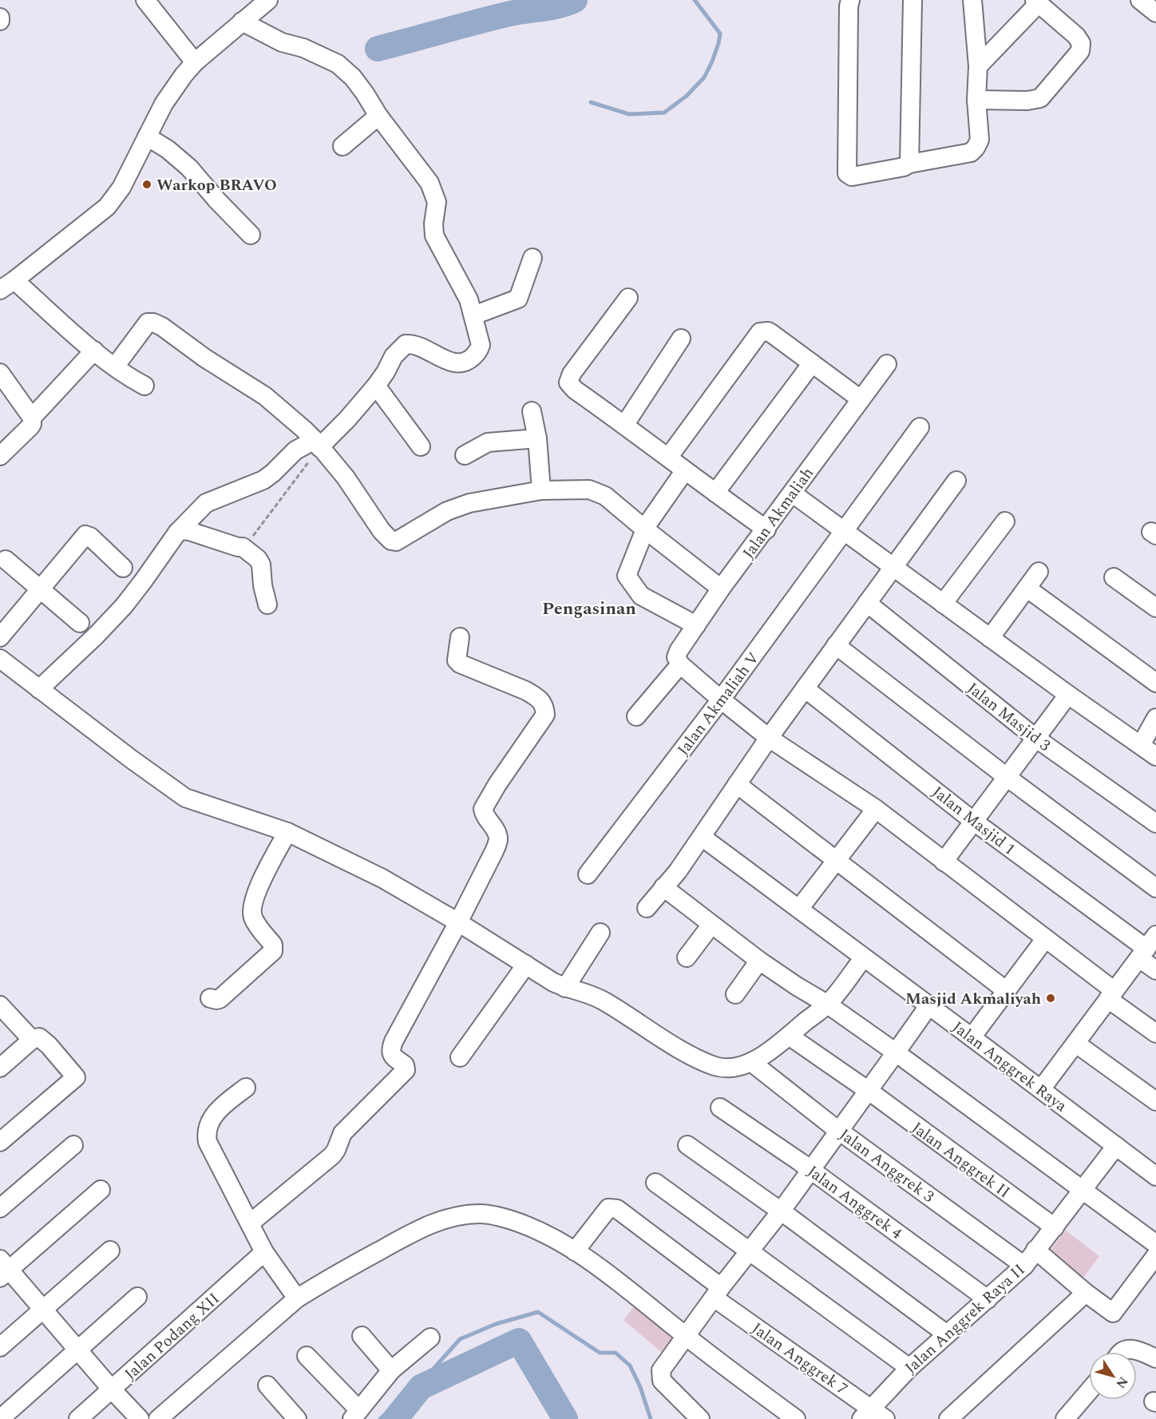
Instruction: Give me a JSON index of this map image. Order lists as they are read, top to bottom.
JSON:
{
  "streets": {
    "street": [
      "Jalan Akmaliah",
      "Jalan Akmaliah V",
      "Jalan Masjid 3",
      "Jalan Masjid 1",
      "Jalan Anggrek Raya",
      "Jalan Anggrek II",
      "Jalan Anggrek 3",
      "Jalan Anggrek 4",
      "Jalan Anggrek Raya II",
      "Jalan Podang XII",
      "Jalan Anggrek 7"
    ]
  },
  "crossings": [
    ["Jalan Anggrek Raya", "Jalan Anggrek Raya II"],
    ["Jalan Anggrek II", "Jalan Anggrek Raya II"],
    ["Jalan Anggrek 3", "Jalan Anggrek Raya II"],
    ["Jalan Anggrek 4", "Jalan Anggrek Raya II"],
    ["Jalan Anggrek Raya II", "Jalan Anggrek 7"]
  ],
  "districts": ["Pengasinan"],
  "places": ["Warkop BRAVO", "Masjid Akmaliyah"],
  "north": "bottom right"
}
